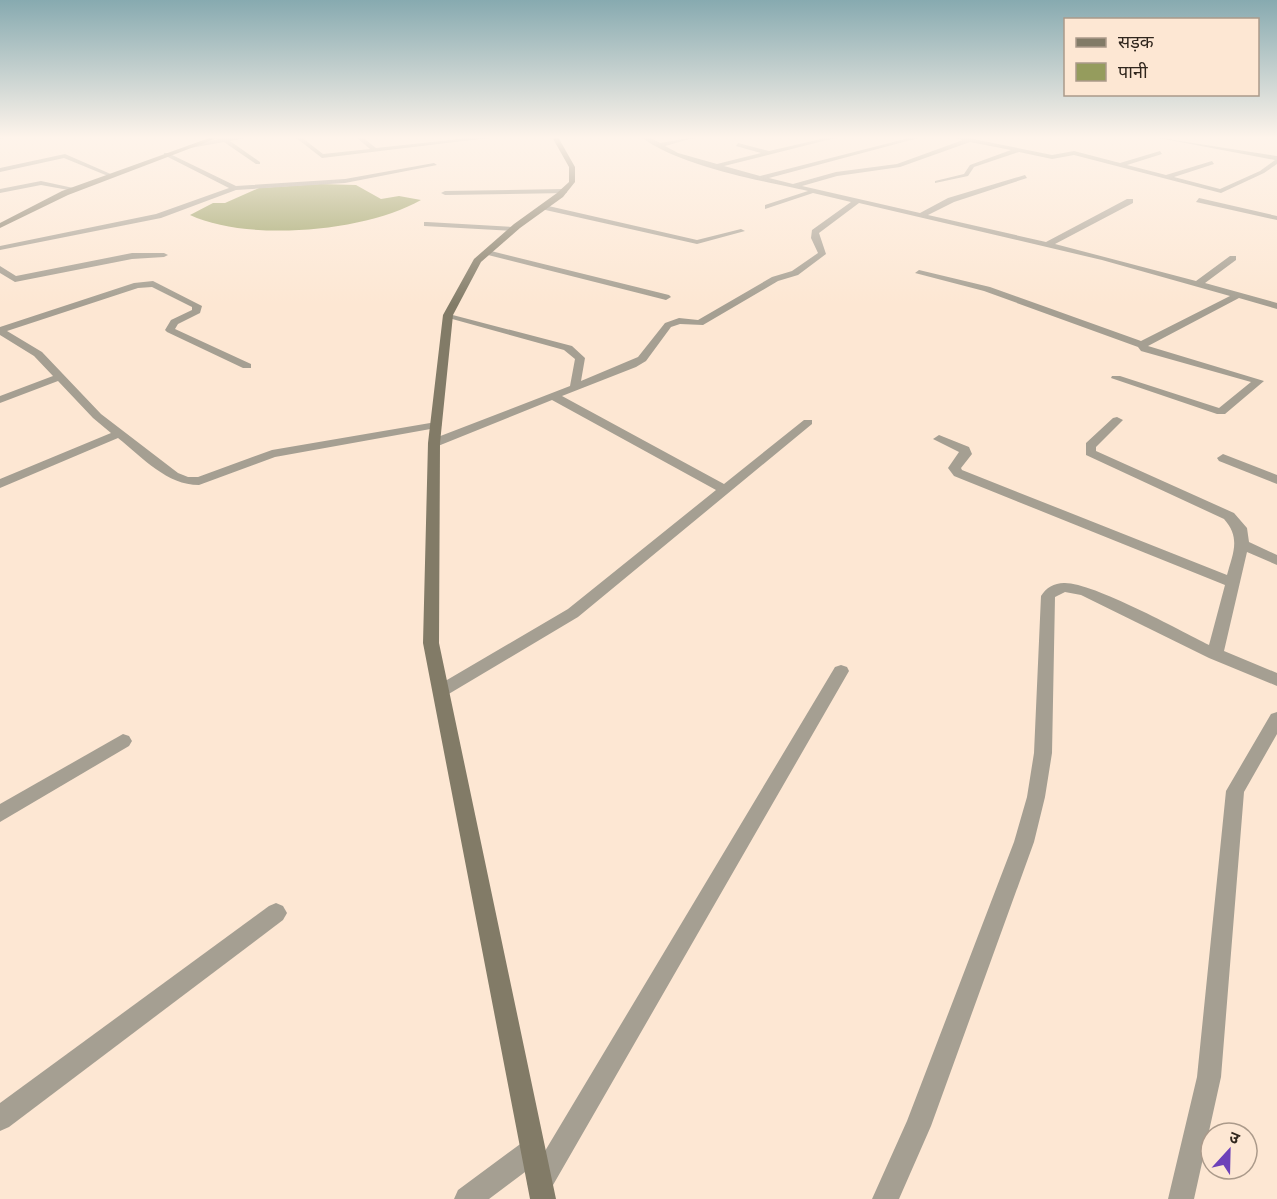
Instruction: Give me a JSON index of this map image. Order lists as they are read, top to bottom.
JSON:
{
  "legend": ["सड़क", "पानी"],
  "north": "top"
}
